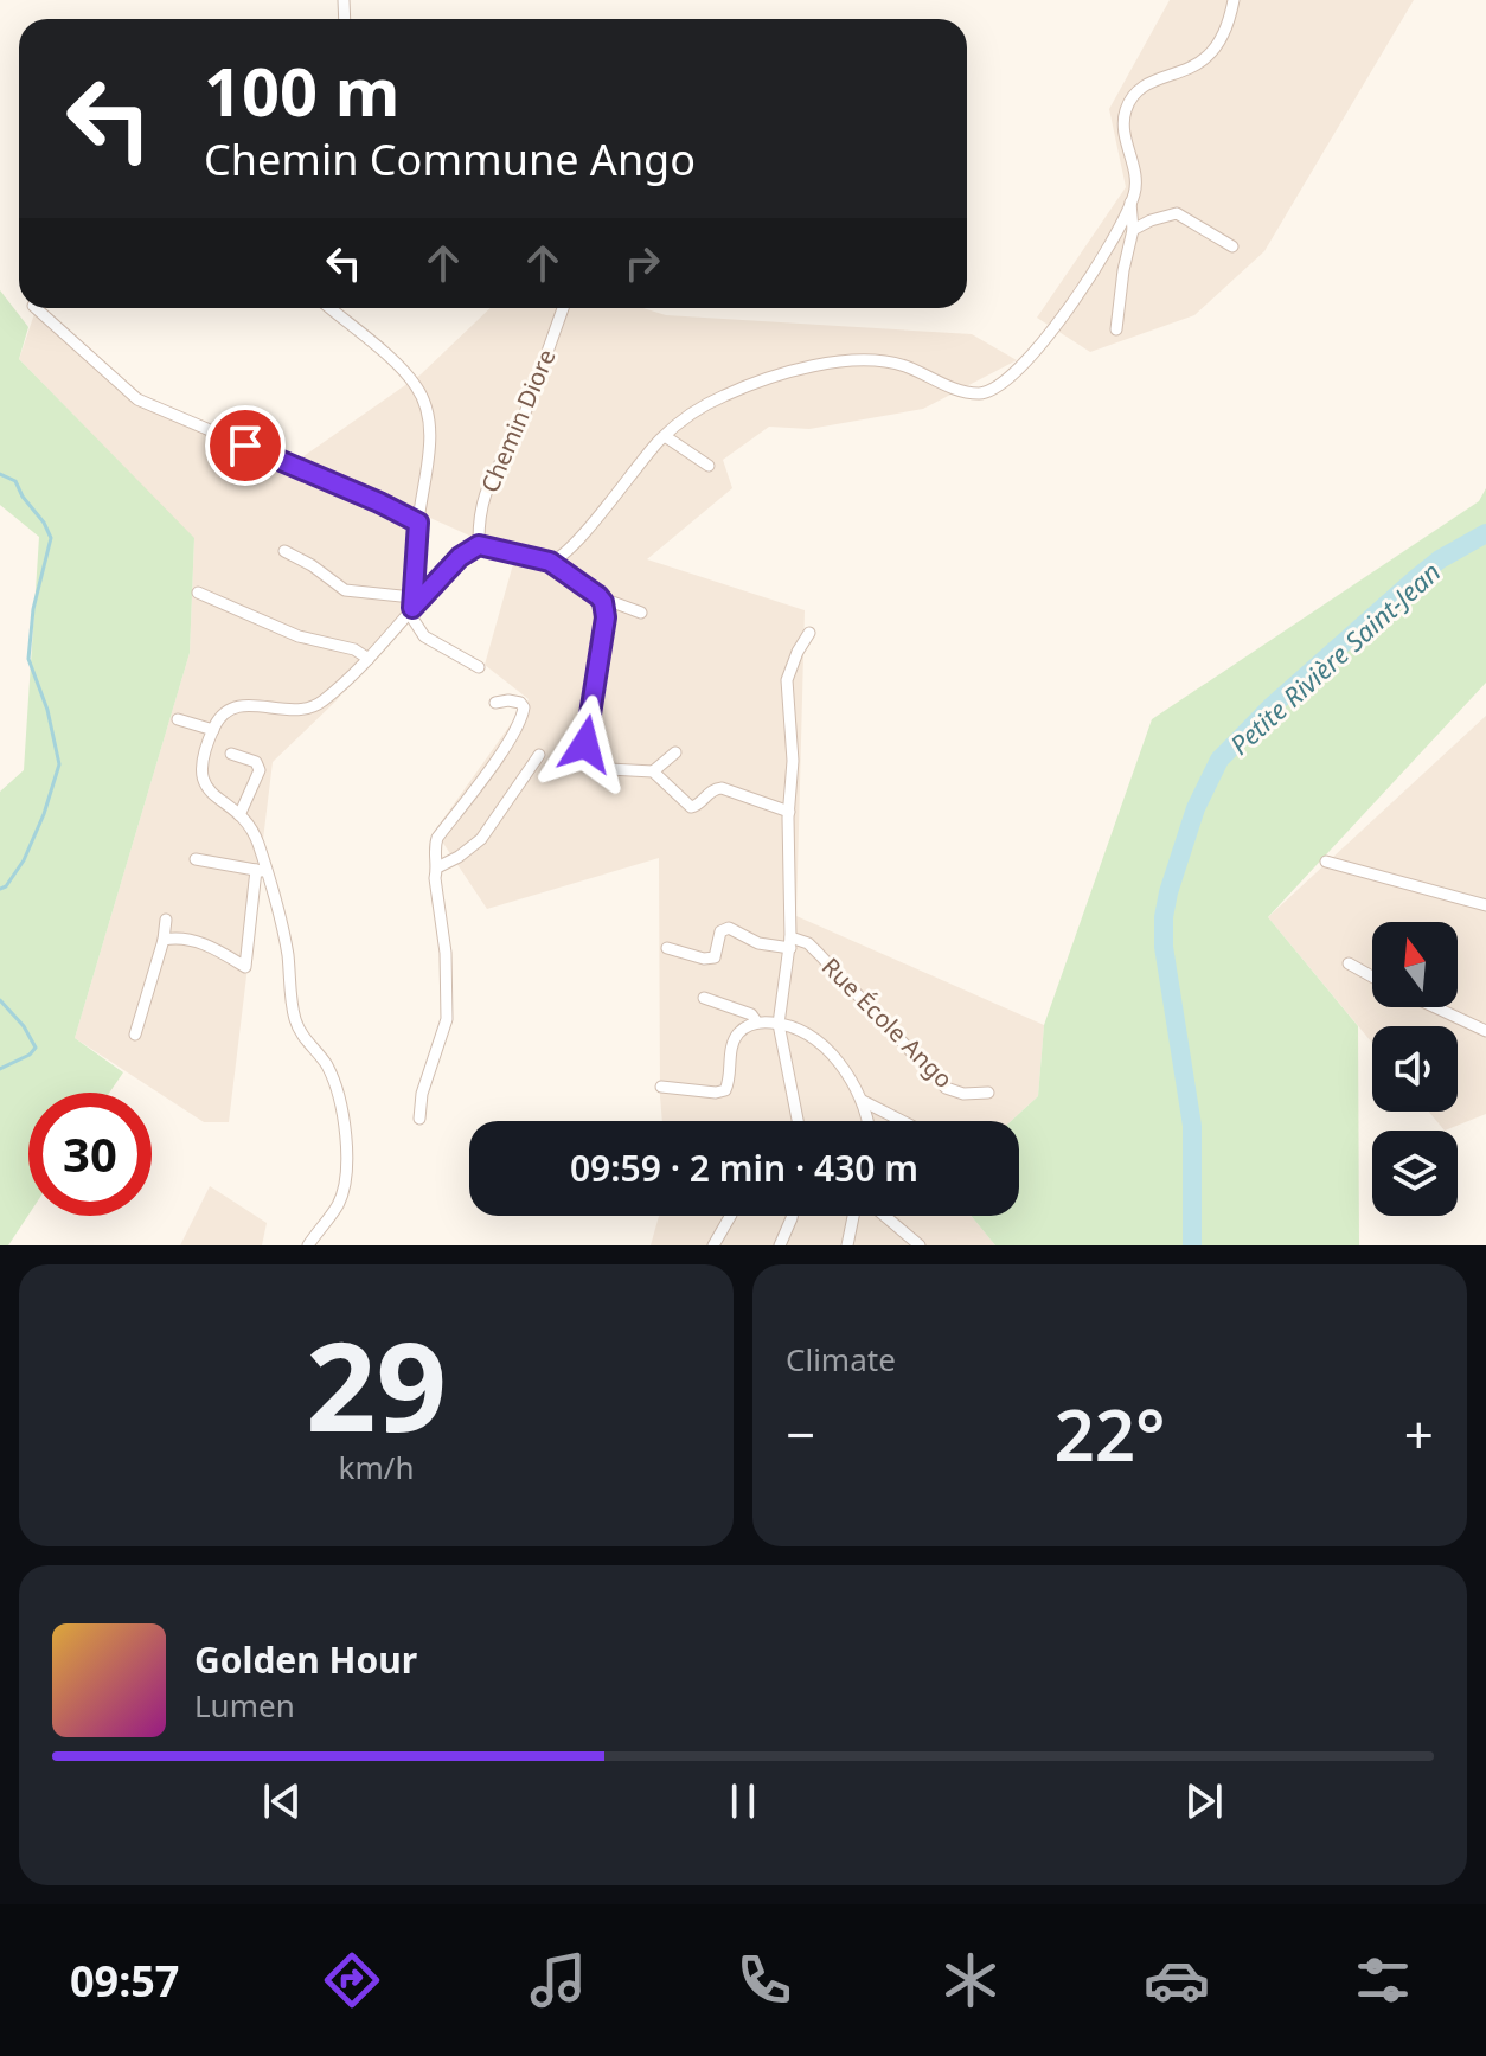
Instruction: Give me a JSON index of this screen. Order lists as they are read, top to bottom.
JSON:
{
  "streets": {
    "street": ["Chemin Diore", "Rue École Ango"]
  },
  "water": ["Petite Rivière Saint-Jean"],
  "north": "top",
  "page": {
    "turn": ["100 m", "Chemin Commune Ango"],
    "limit": "30",
    "trip": "09:59 · 2 min · 430 m",
    "tile": [
      ["29", "km/h"],
      "Climate"
    ],
    "heat": ["−", "22°", "+"],
    "song": ["Golden Hour", "Lumen"],
    "tabs": "09:57"
  }
}
